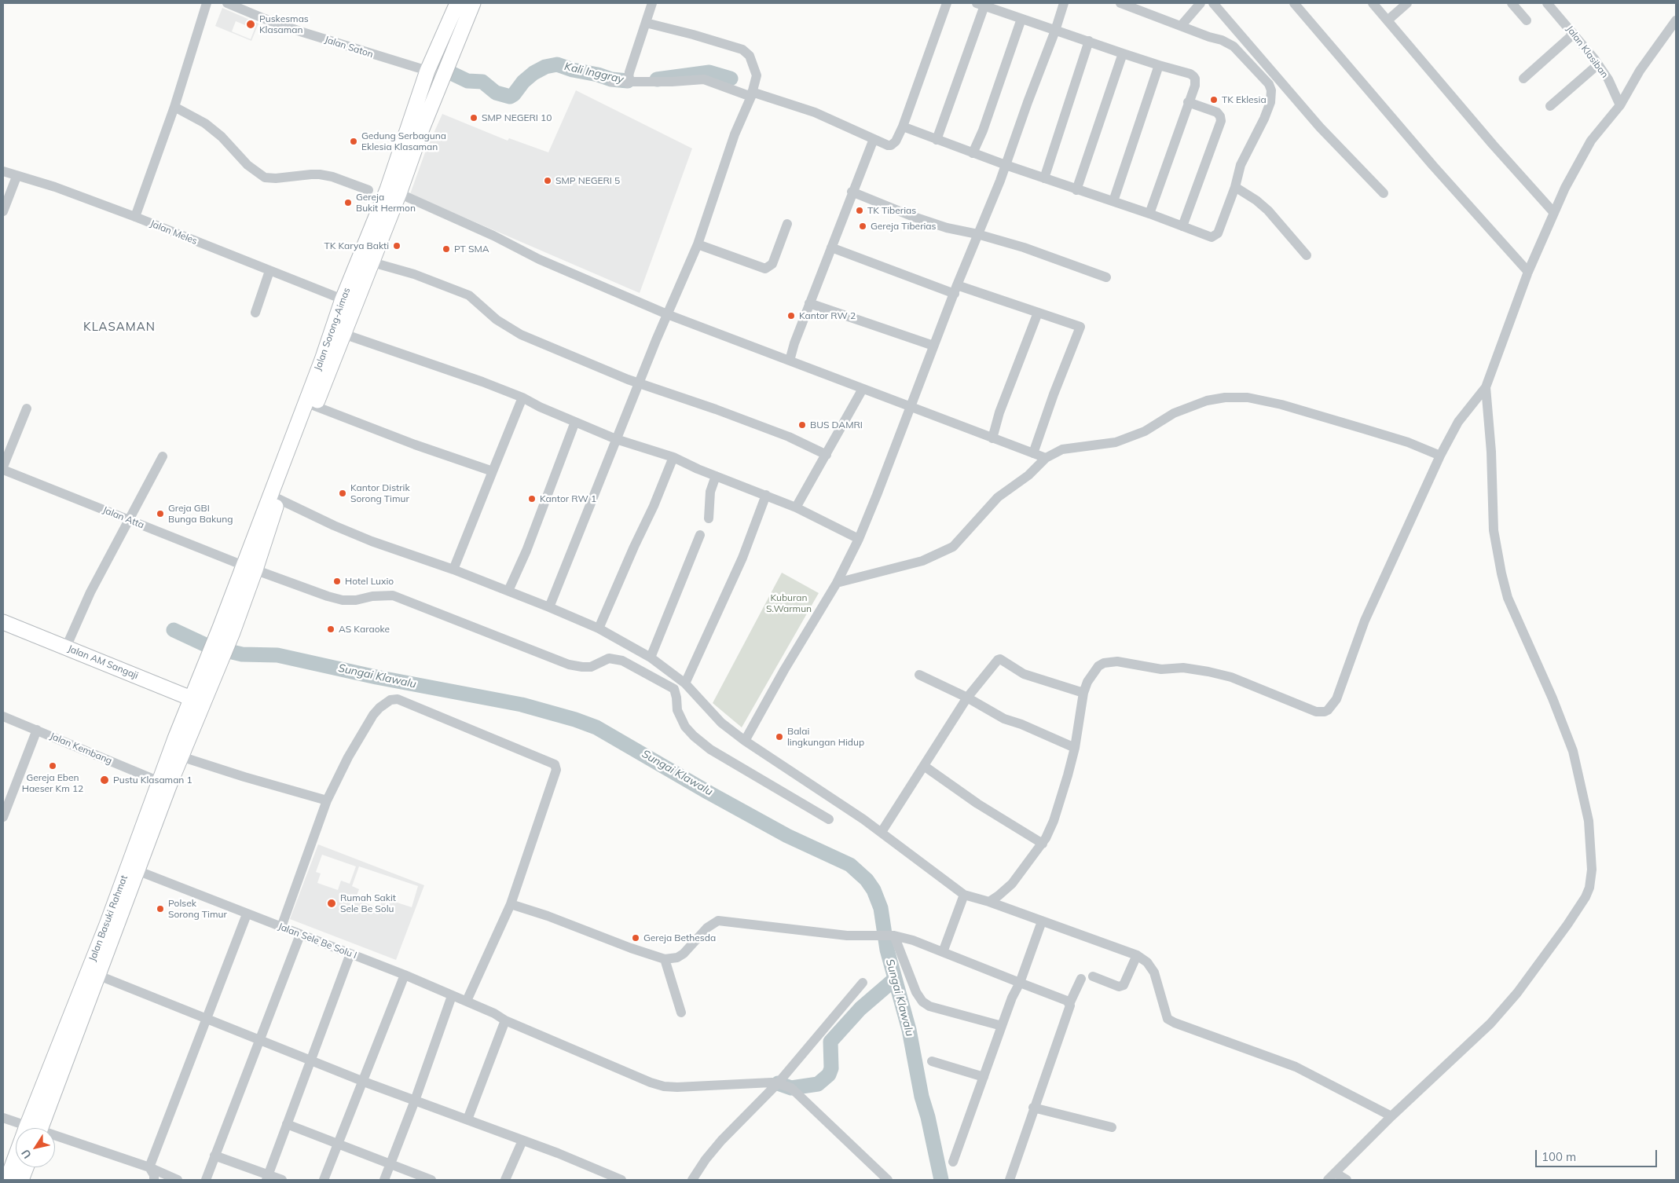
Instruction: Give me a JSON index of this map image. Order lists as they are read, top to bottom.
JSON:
{
  "streets": {
    "highway": ["Jalan Sorong-Aimas", "Jalan AM Sangaji", "Jalan Basuki Rahmat"],
    "street": [
      "Jalan Saton",
      "Jalan Klasiban",
      "Jalan Meles",
      "Jalan Atta",
      "Jalan Kembang",
      "Jalan Sele Be Solu I"
    ]
  },
  "crossings": [
    ["Jalan Saton", "Jalan Sorong-Aimas"],
    ["Jalan Meles", "Jalan Sorong-Aimas"],
    ["Jalan Sorong-Aimas", "Jalan Atta"],
    ["Jalan Sorong-Aimas", "Jalan Basuki Rahmat"],
    ["Jalan AM Sangaji", "Jalan Basuki Rahmat"],
    ["Jalan Kembang", "Jalan Basuki Rahmat"],
    ["Jalan Basuki Rahmat", "Jalan Sele Be Solu I"]
  ],
  "districts": ["KLASAMAN"],
  "water": ["Kali Inggray", "Sungai Klawalu"],
  "parks": ["Kuburan S.Warmun"],
  "places": [
    "Puskesmas Klasaman",
    "TK Eklesia",
    "SMP NEGERI 10",
    "Gedung Serbaguna Eklesia Klasaman",
    "SMP NEGERI 5",
    "Gereja Bukit Hermon",
    "TK Tiberias",
    "Gereja Tiberias",
    "TK Karya Bakti",
    "PT SMA",
    "Kantor RW 2",
    "BUS DAMRI",
    "Kantor Distrik Sorong Timur",
    "Kantor RW 1",
    "Greja GBI Bunga Bakung",
    "Hotel Luxio",
    "AS Karaoke",
    "Balai lingkungan Hidup",
    "Gereja Eben Haeser Km 12",
    "Pustu Klasaman 1",
    "Rumah Sakit Sele Be Solu",
    "Polsek Sorong Timur",
    "Gereja Bethesda"
  ],
  "scale_bar": "100 m",
  "north": "bottom left"
}
